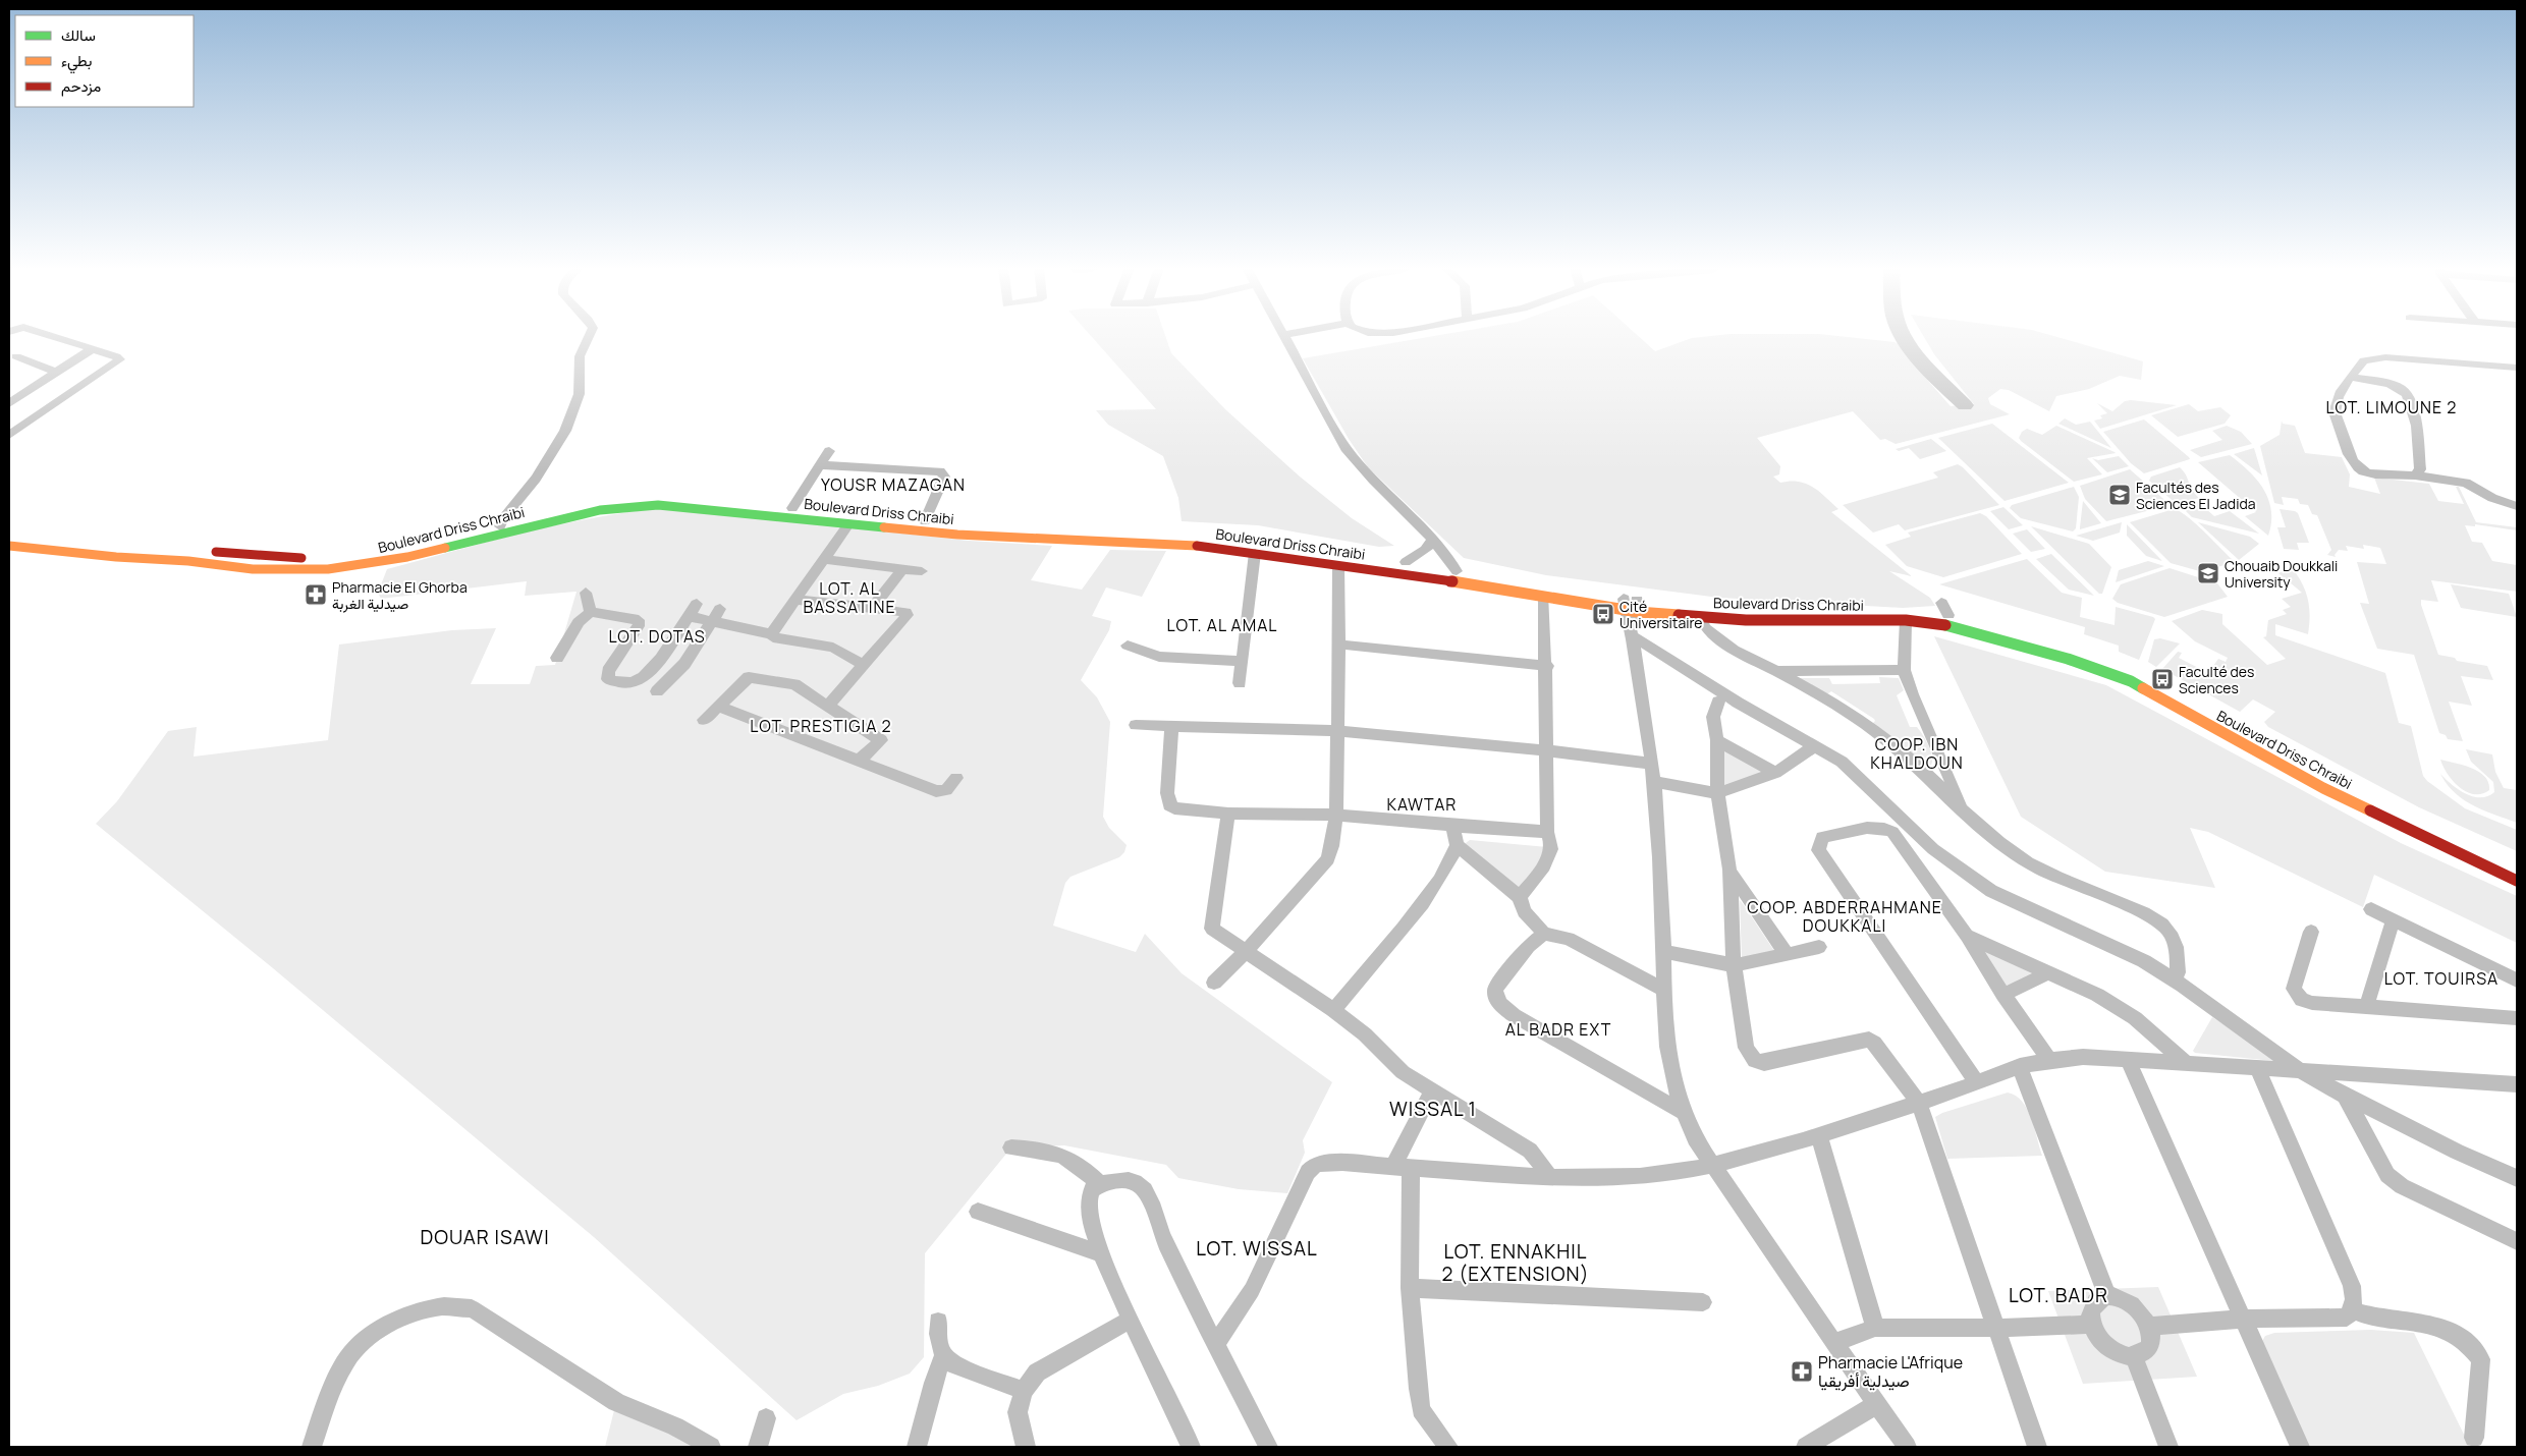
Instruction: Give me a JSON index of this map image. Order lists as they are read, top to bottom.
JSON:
{
  "streets": {
    "main road": ["Boulevard Driss Chraibi"]
  },
  "districts": [
    "LOT. LIMOUNE 2",
    "YOUSR MAZAGAN",
    "LOT. AL BASSATINE",
    "LOT. AL AMAL",
    "LOT. DOTAS",
    "LOT. PRESTIGIA 2",
    "COOP. IBN KHALDOUN",
    "KAWTAR",
    "COOP. ABDERRAHMANE DOUKKALI",
    "LOT. TOUIRSA",
    "AL BADR EXT",
    "WISSAL 1",
    "DOUAR ISAWI",
    "LOT. WISSAL",
    "LOT. ENNAKHIL 2 (EXTENSION)",
    "LOT. BADR"
  ],
  "places": {
    "school or university": ["Facultés des Sciences El Jadida", "Chouaib Doukkali University"],
    "pharmacy": ["Pharmacie El Ghorba صيدلية الغربة", "Pharmacie L'Afrique صيدلية أفريقيا"],
    "bus stop": ["Cité Universitaire", "Faculté des Sciences"]
  },
  "legend": ["سالك", "بطيء", "مزدحم"]
}
